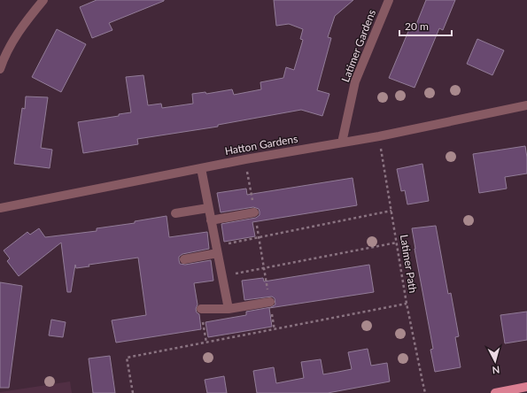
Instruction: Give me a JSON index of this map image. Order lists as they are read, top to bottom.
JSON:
{
  "streets": {
    "street": ["Latimer Gardens", "Hatton Gardens"],
    "path": ["Latimer Path"]
  },
  "crossings": [
    ["Latimer Gardens", "Hatton Gardens"],
    ["Hatton Gardens", "Latimer Path"]
  ],
  "scale_bar": "20 m",
  "north": "bottom"
}
